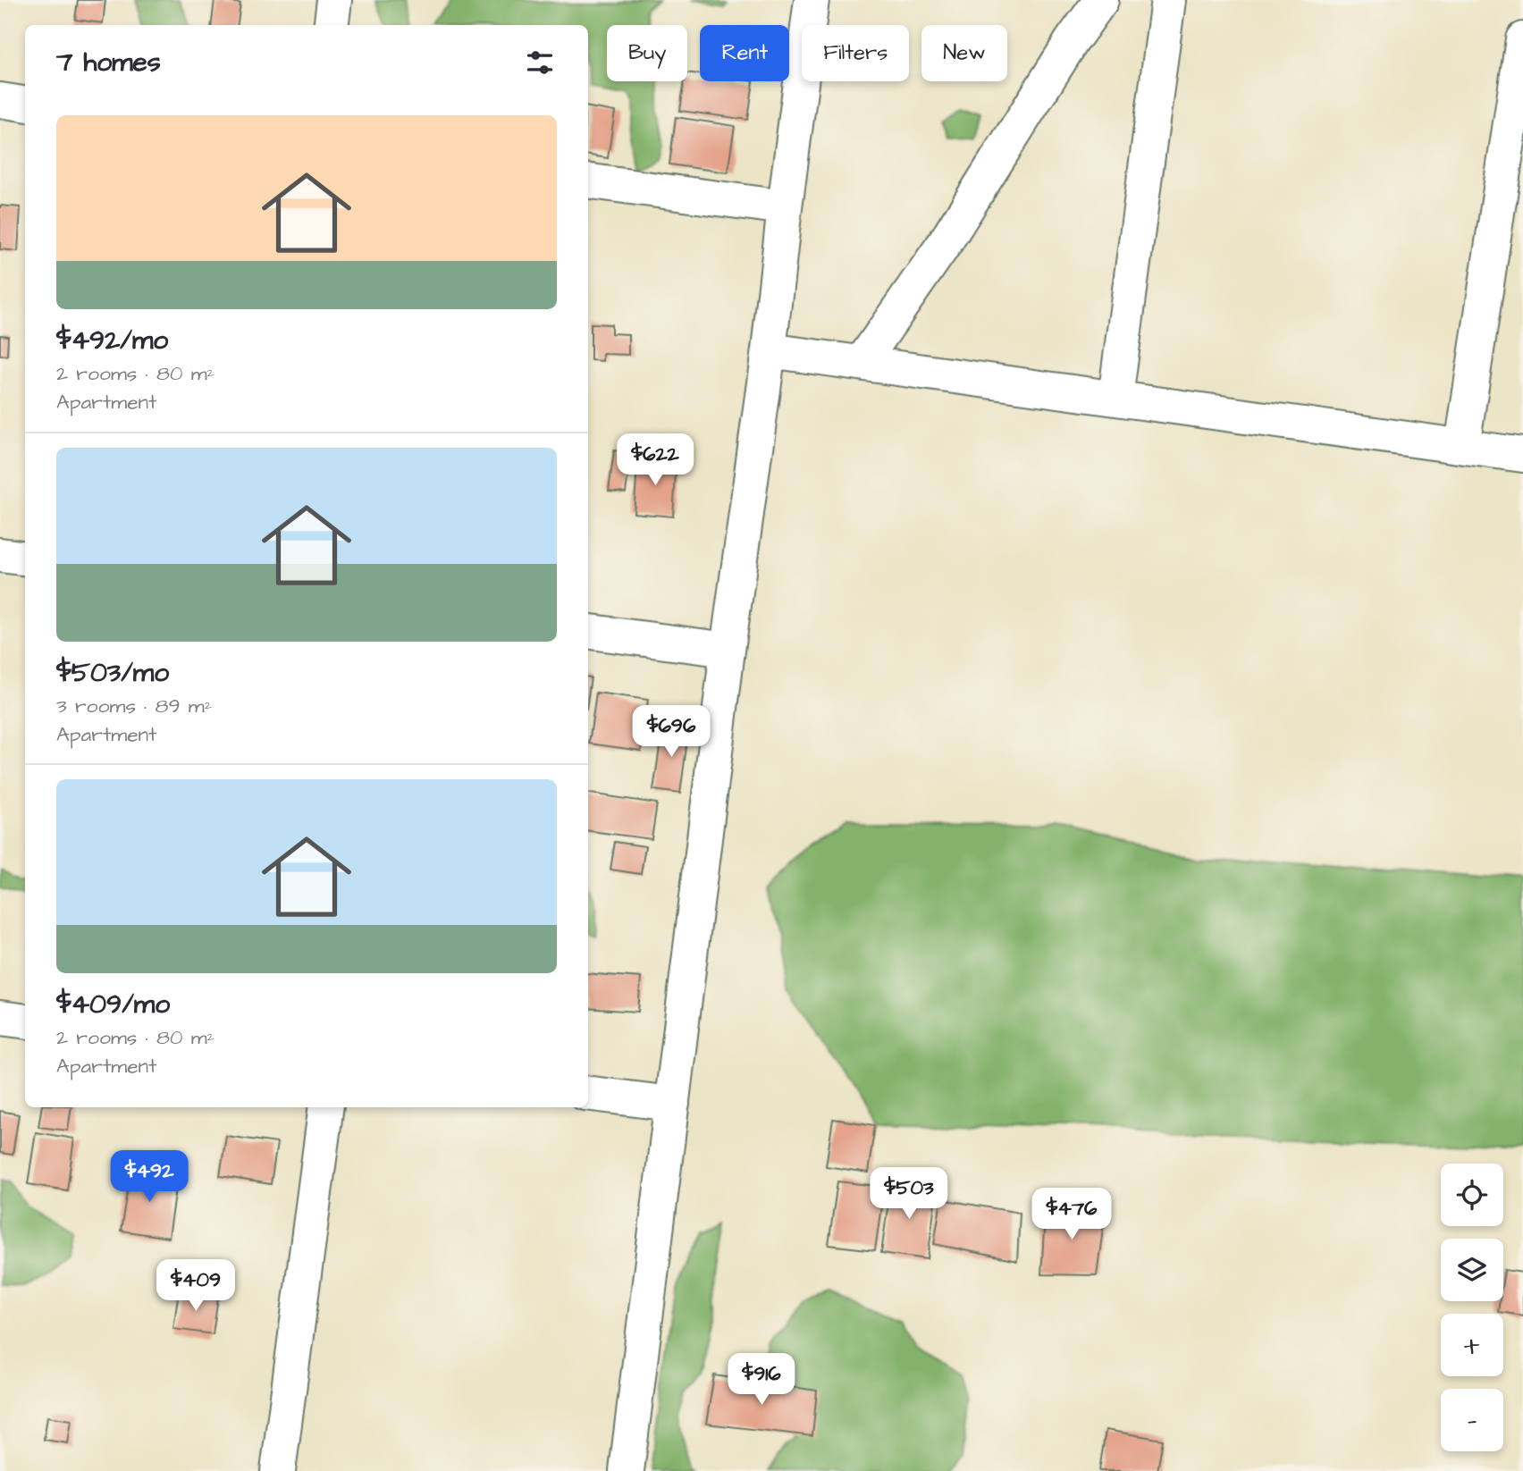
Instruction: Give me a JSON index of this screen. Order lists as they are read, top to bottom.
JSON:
{
  "page": {
    "chip": [
      "Buy",
      "Rent",
      "Filters",
      "New"
    ],
    "heading": "7 homes",
    "list": [
      {
        "name": "$492/mo",
        "note": "2 rooms · 80 m² · Apartment"
      },
      {
        "name": "$503/mo",
        "note": "3 rooms · 89 m² · Apartment"
      },
      {
        "name": "$409/mo",
        "note": "2 rooms · 80 m² · Apartment"
      }
    ],
    "price": [
      "$622",
      "$696",
      "$492",
      "$503",
      "$476",
      "$409",
      "$916"
    ],
    "map_buttons": ["+", "−"]
  }
}
